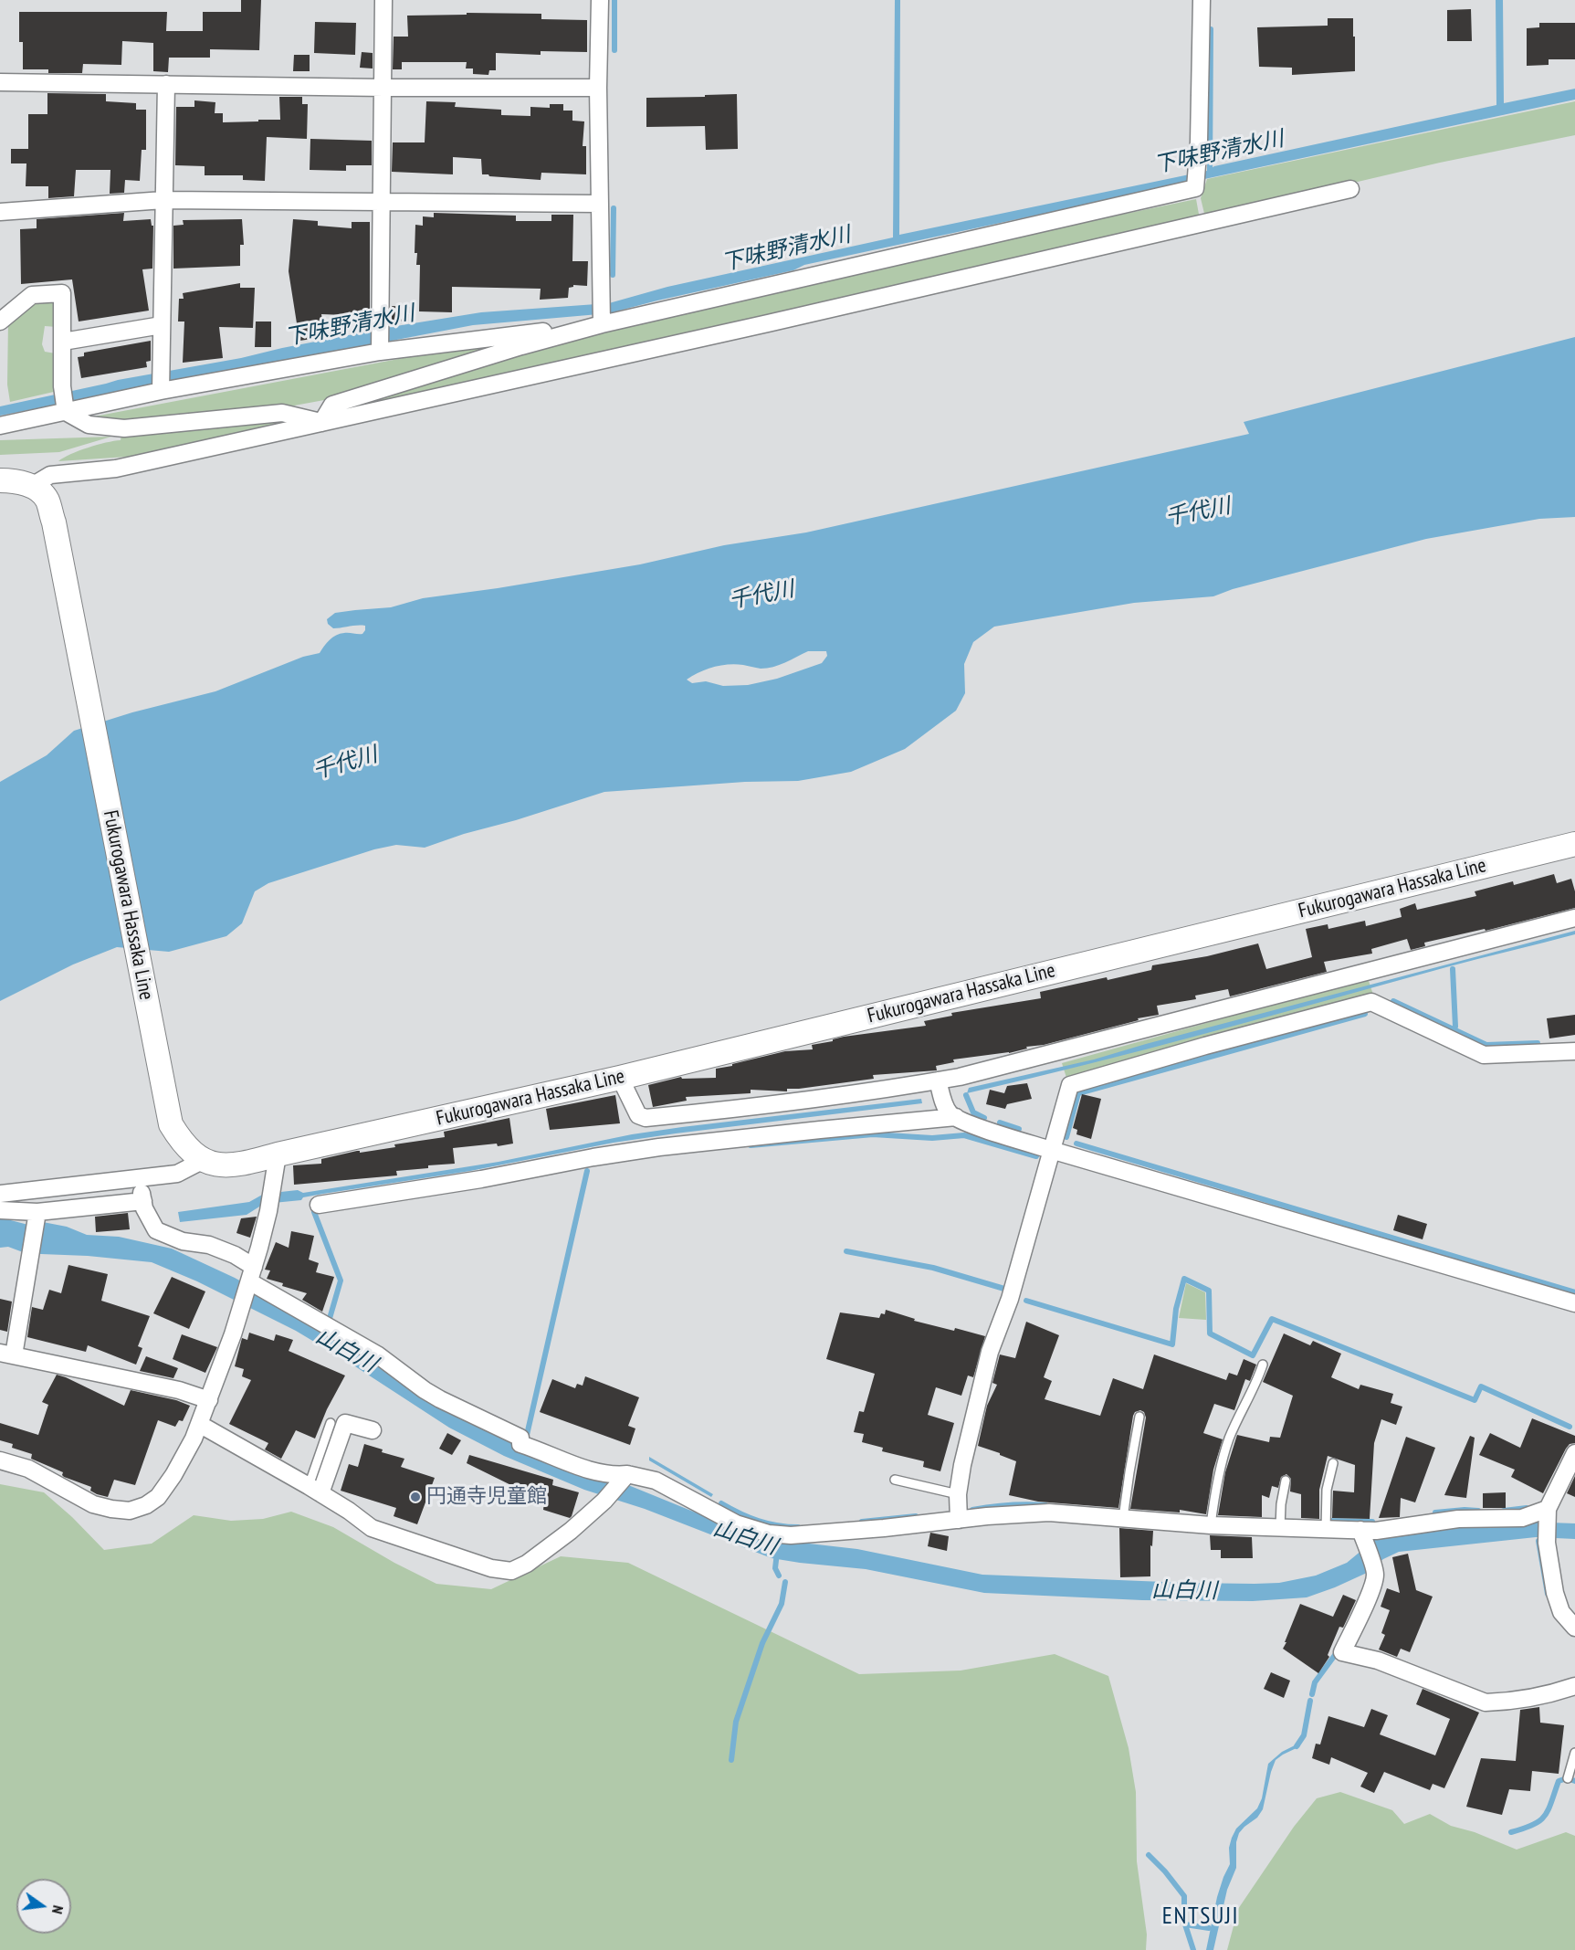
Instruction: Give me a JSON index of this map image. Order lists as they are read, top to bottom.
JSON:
{
  "streets": {
    "main road": ["Fukurogawara Hassaka Line"]
  },
  "districts": ["ENTSUJI"],
  "water": ["下味野清水川", "千代川", "山白川"],
  "places": ["円通寺児童館"],
  "north": "right"
}
